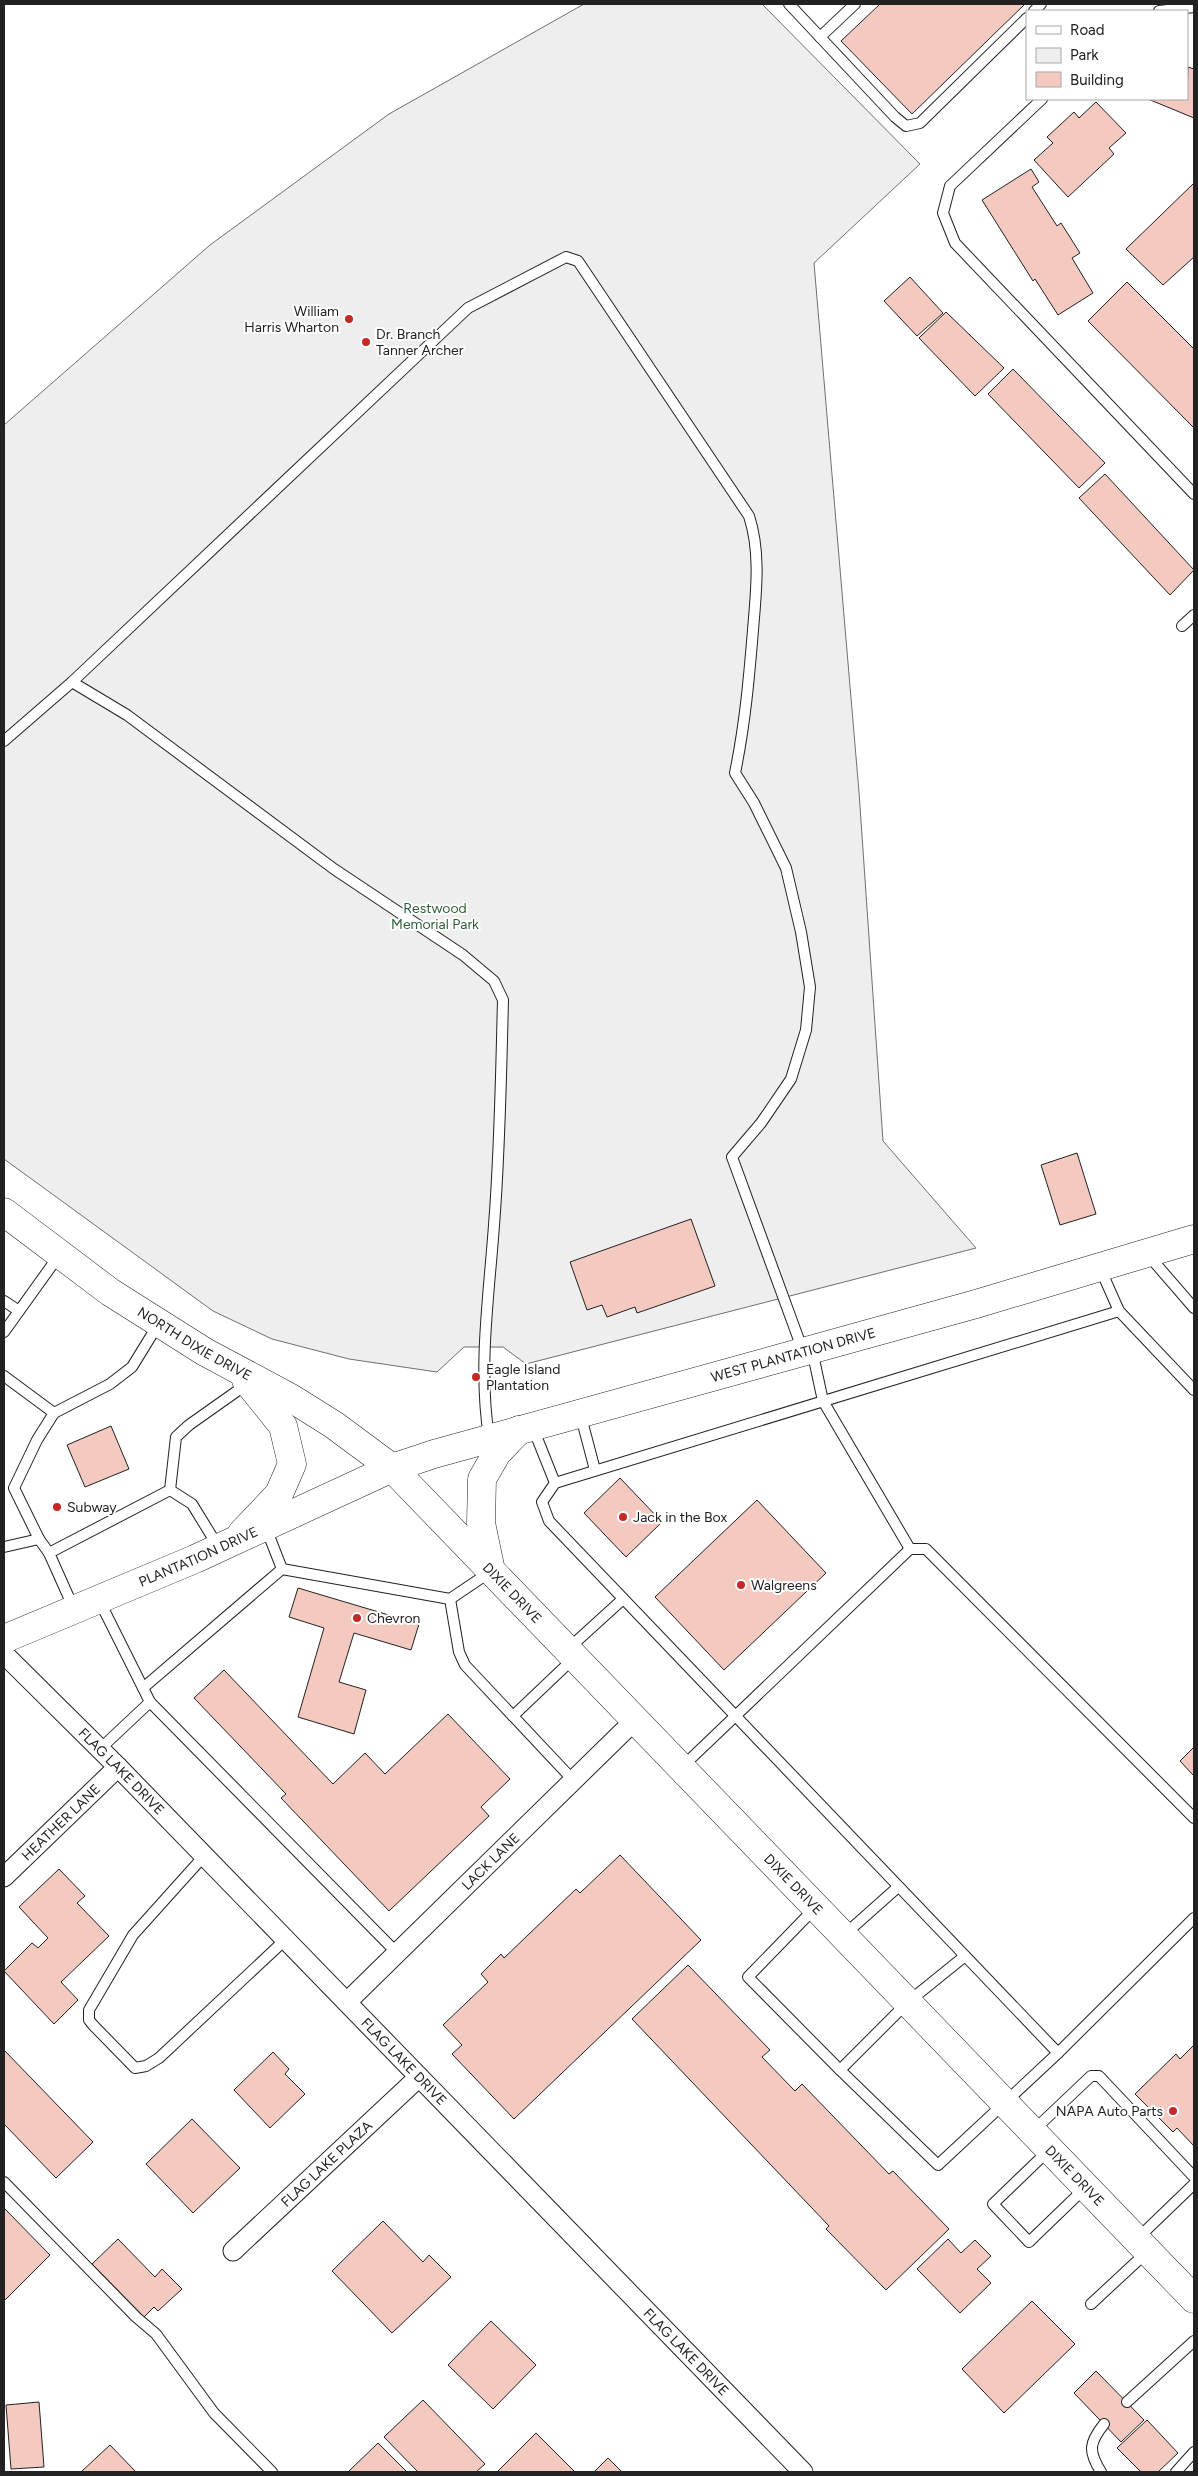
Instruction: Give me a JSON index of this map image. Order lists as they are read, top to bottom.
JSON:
{
  "streets": {
    "main road": [
      "NORTH DIXIE DRIVE",
      "WEST PLANTATION DRIVE",
      "PLANTATION DRIVE",
      "DIXIE DRIVE"
    ],
    "street": [
      "FLAG LAKE DRIVE",
      "HEATHER LANE",
      "LACK LANE",
      "FLAG LAKE PLAZA"
    ]
  },
  "crossings": [
    ["NORTH DIXIE DRIVE", "WEST PLANTATION DRIVE"],
    ["NORTH DIXIE DRIVE", "PLANTATION DRIVE"],
    ["NORTH DIXIE DRIVE", "DIXIE DRIVE"],
    ["WEST PLANTATION DRIVE", "PLANTATION DRIVE"],
    ["WEST PLANTATION DRIVE", "DIXIE DRIVE"],
    ["PLANTATION DRIVE", "DIXIE DRIVE"],
    ["DIXIE DRIVE", "LACK LANE"],
    ["FLAG LAKE DRIVE", "HEATHER LANE"],
    ["FLAG LAKE DRIVE", "LACK LANE"],
    ["FLAG LAKE DRIVE", "FLAG LAKE PLAZA"]
  ],
  "parks": ["Restwood Memorial Park"],
  "places": [
    "William Harris Wharton",
    "Dr. Branch Tanner Archer",
    "Eagle Island Plantation",
    "Subway",
    "Jack in the Box",
    "Walgreens",
    "Chevron",
    "NAPA Auto Parts"
  ],
  "legend": ["Road", "Park", "Building"]
}
